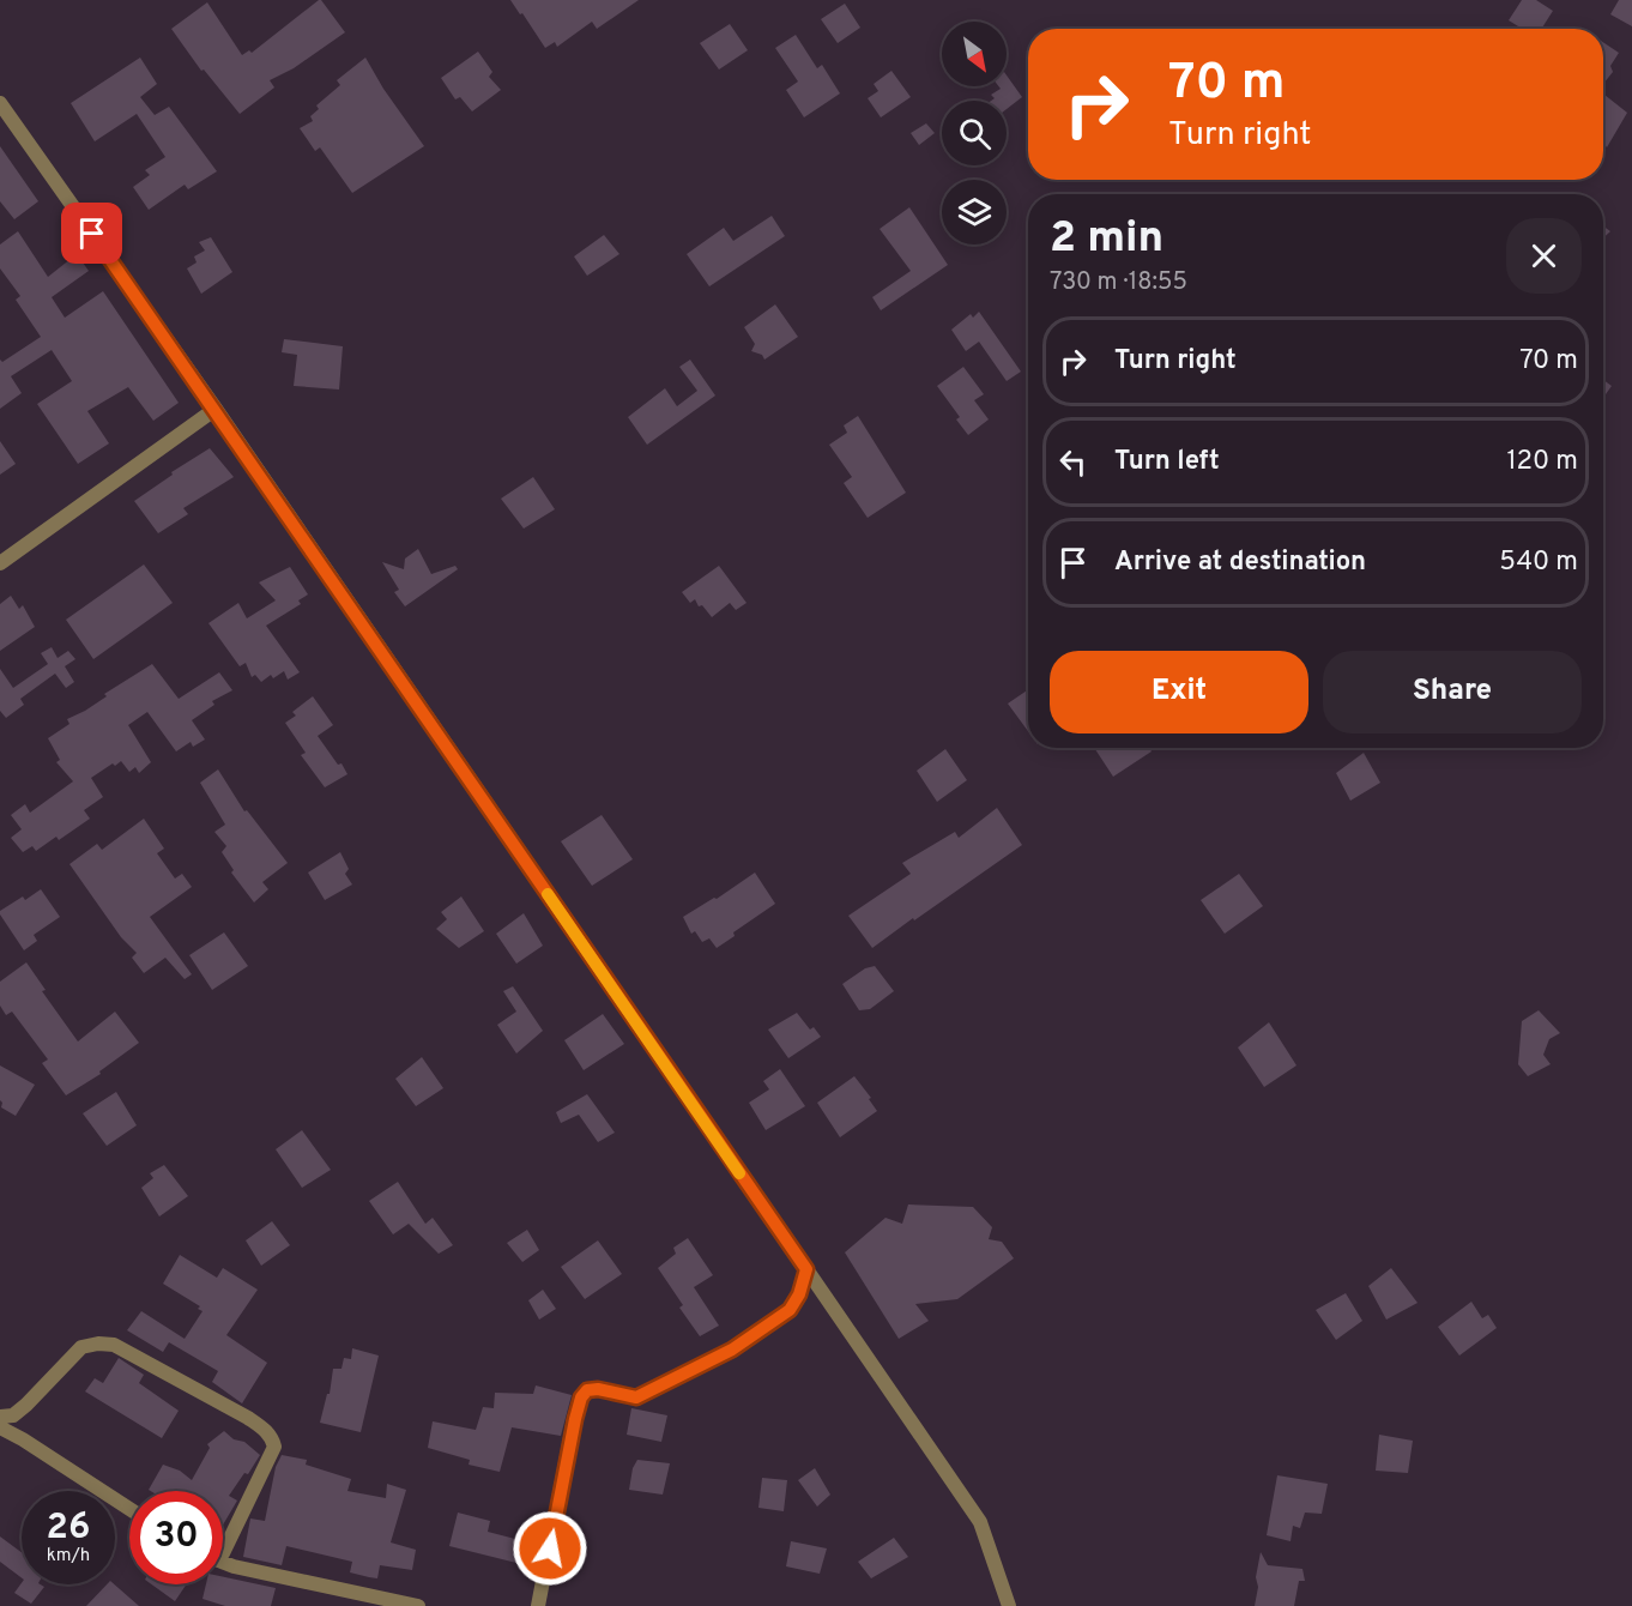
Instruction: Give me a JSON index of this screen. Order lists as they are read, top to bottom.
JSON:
{
  "north": "bottom right",
  "page": {
    "turn": ["70 m", "Turn right"],
    "heading": ["2 min", "730 m · 18:55"],
    "list": [
      {
        "name": "Turn right",
        "value": "70 m"
      },
      {
        "name": "Turn left",
        "value": "120 m"
      },
      {
        "name": "Arrive at destination",
        "value": "540 m"
      }
    ],
    "buttons": ["Exit", "Share"],
    "speed": "26 km/h",
    "limit": "30"
  }
}
